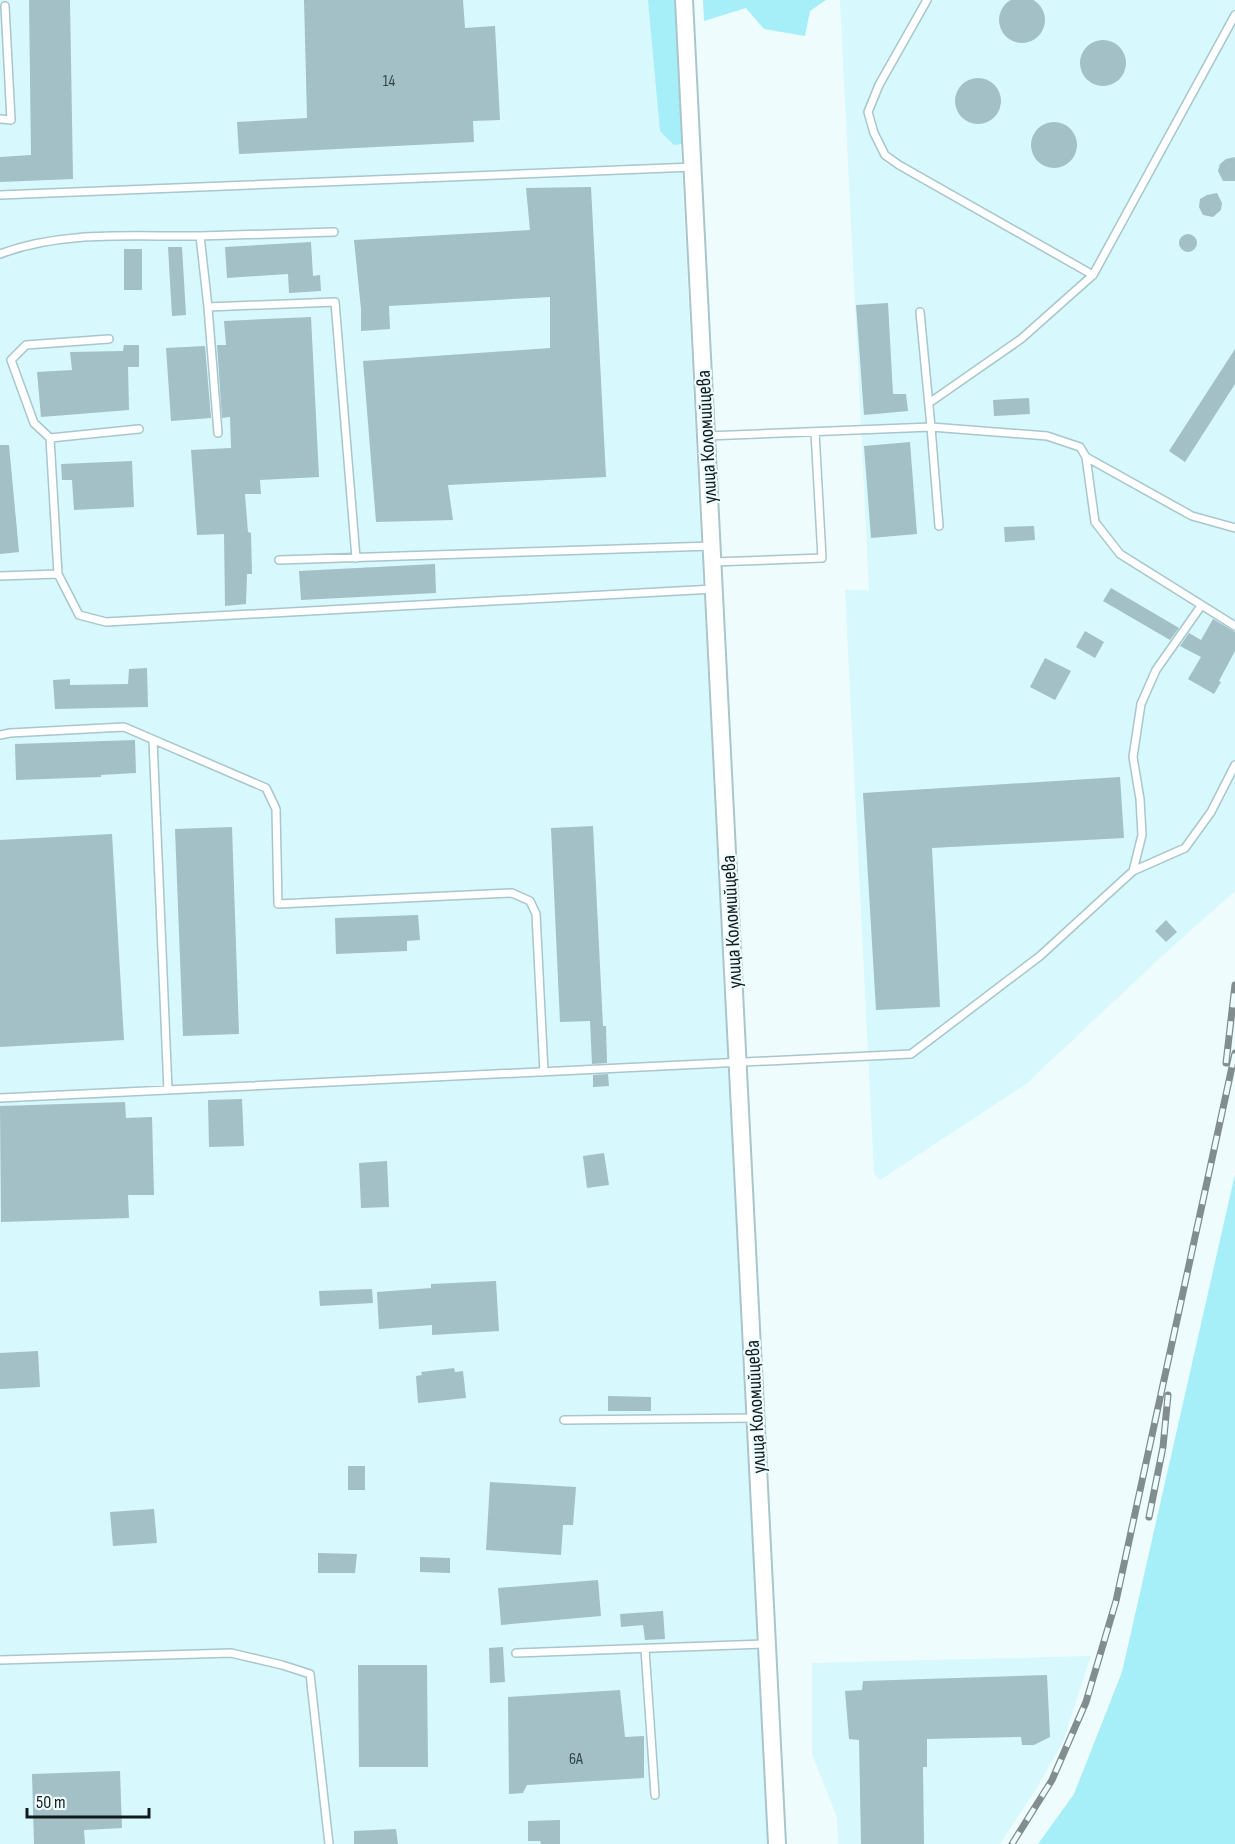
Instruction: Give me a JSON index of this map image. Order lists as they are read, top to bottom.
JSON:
{
  "streets": {
    "street": ["улица Коломийцева"]
  },
  "house_numbers": ["14", "6А"],
  "scale_bar": "50 m"
}
